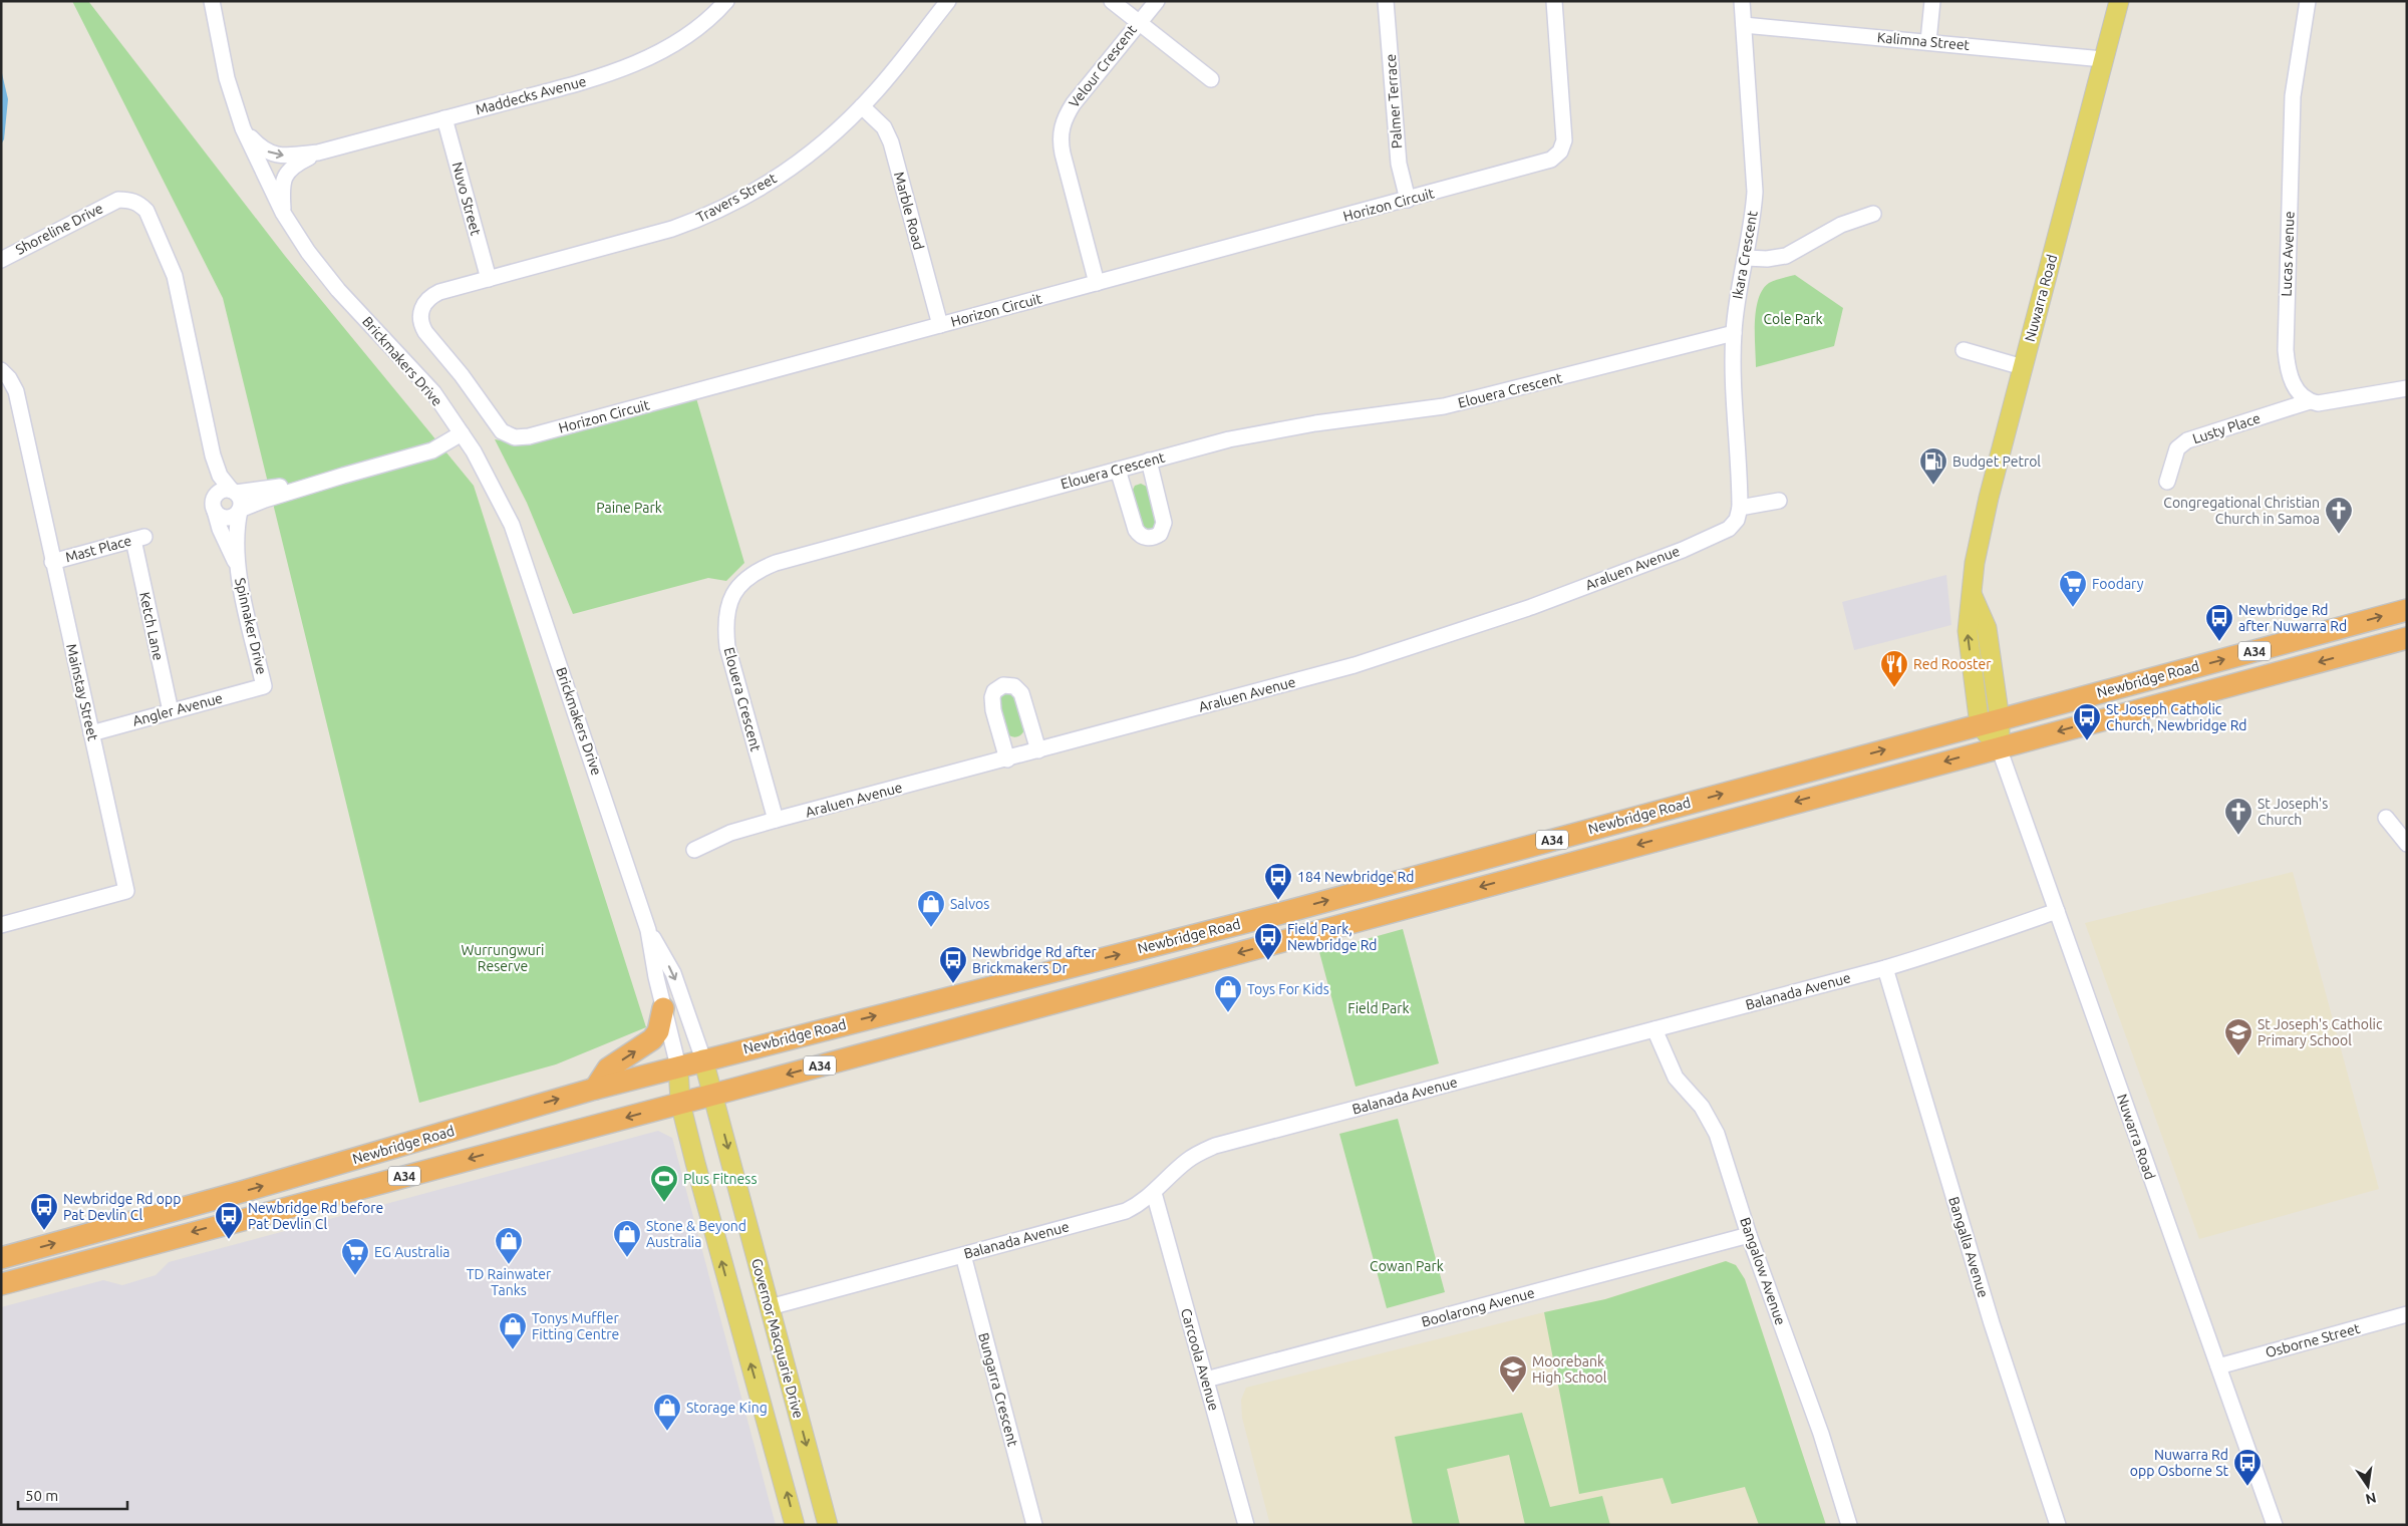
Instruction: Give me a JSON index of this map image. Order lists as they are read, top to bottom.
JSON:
{
  "streets": {
    "highway": ["A34", "Newbridge Road"],
    "main road": ["Nuwarra Road", "Brickmakers Drive", "Governor Macquarie Drive"],
    "street": [
      "Kalimna Street",
      "Velour Crescent",
      "Maddecks Avenue",
      "Palmer Terrace",
      "Travers Street",
      "Nuvo Street",
      "Horizon Circuit",
      "Marble Road",
      "Shoreline Drive",
      "Lucas Avenue",
      "Ikara Crescent",
      "Elouera Crescent",
      "Lusty Place",
      "Mast Place",
      "Araluen Avenue",
      "Ketch Lane",
      "Spinnaker Drive",
      "Mainstay Street",
      "Angler Avenue",
      "Balanada Avenue",
      "Bangalla Avenue",
      "Bangalow Avenue",
      "Boolarong Avenue",
      "Osborne Street",
      "Carcoola Avenue",
      "Bungarra Crescent"
    ]
  },
  "crossings": [
    ["Kalimna Street", "Ikara Crescent"],
    ["Kalimna Street", "Nuwarra Road"],
    ["Velour Crescent", "Horizon Circuit"],
    ["Maddecks Avenue", "Nuvo Street"],
    ["Maddecks Avenue", "Brickmakers Drive"],
    ["Palmer Terrace", "Horizon Circuit"],
    ["Travers Street", "Nuvo Street"],
    ["Travers Street", "Horizon Circuit"],
    ["Travers Street", "Marble Road"],
    ["Nuvo Street", "Horizon Circuit"],
    ["Horizon Circuit", "Marble Road"],
    ["Shoreline Drive", "Spinnaker Drive"],
    ["Lucas Avenue", "Lusty Place"],
    ["Ikara Crescent", "Elouera Crescent"],
    ["Ikara Crescent", "Araluen Avenue"],
    ["Nuwarra Road", "Newbridge Road"],
    ["Nuwarra Road", "Balanada Avenue"],
    ["Nuwarra Road", "Osborne Street"],
    ["Brickmakers Drive", "Newbridge Road"],
    ["Brickmakers Drive", "Governor Macquarie Drive"],
    ["Elouera Crescent", "Araluen Avenue"],
    ["Mast Place", "Ketch Lane"],
    ["Mast Place", "Mainstay Street"],
    ["Ketch Lane", "Angler Avenue"],
    ["Spinnaker Drive", "Angler Avenue"],
    ["Newbridge Road", "Governor Macquarie Drive"],
    ["Mainstay Street", "Angler Avenue"],
    ["Balanada Avenue", "Bangalla Avenue"],
    ["Balanada Avenue", "Bangalow Avenue"],
    ["Balanada Avenue", "Governor Macquarie Drive"],
    ["Balanada Avenue", "Carcoola Avenue"],
    ["Balanada Avenue", "Bungarra Crescent"],
    ["Bangalow Avenue", "Boolarong Avenue"],
    ["Boolarong Avenue", "Carcoola Avenue"]
  ],
  "parks": [
    "Cole Park",
    "Paine Park",
    "Wurrungwuri Reserve",
    "Field Park",
    "Cowan Park"
  ],
  "places": {
    "fuel station": ["Budget Petrol"],
    "church": ["Congregational Christian Church in Samoa", "St Joseph's Church"],
    "supermarket": ["Foodary", "EG Australia"],
    "bus stop": [
      "Newbridge Rd after Nuwarra Rd",
      "St Joseph Catholic Church, Newbridge Rd",
      "184 Newbridge Rd",
      "Field Park, Newbridge Rd",
      "Newbridge Rd after Brickmakers Dr",
      "Newbridge Rd opp Pat Devlin Cl",
      "Newbridge Rd before Pat Devlin Cl",
      "Nuwarra Rd opp Osborne St"
    ],
    "restaurant": ["Red Rooster"],
    "shop": [
      "Salvos",
      "Toys For Kids",
      "Stone & Beyond Australia",
      "TD Rainwater Tanks",
      "Tonys Muffler Fitting Centre",
      "Storage King"
    ],
    "school or university": ["St Joseph's Catholic Primary School", "Moorebank High School"],
    "sports": ["Plus Fitness"]
  },
  "scale_bar": "50 m",
  "north": "bottom"
}
